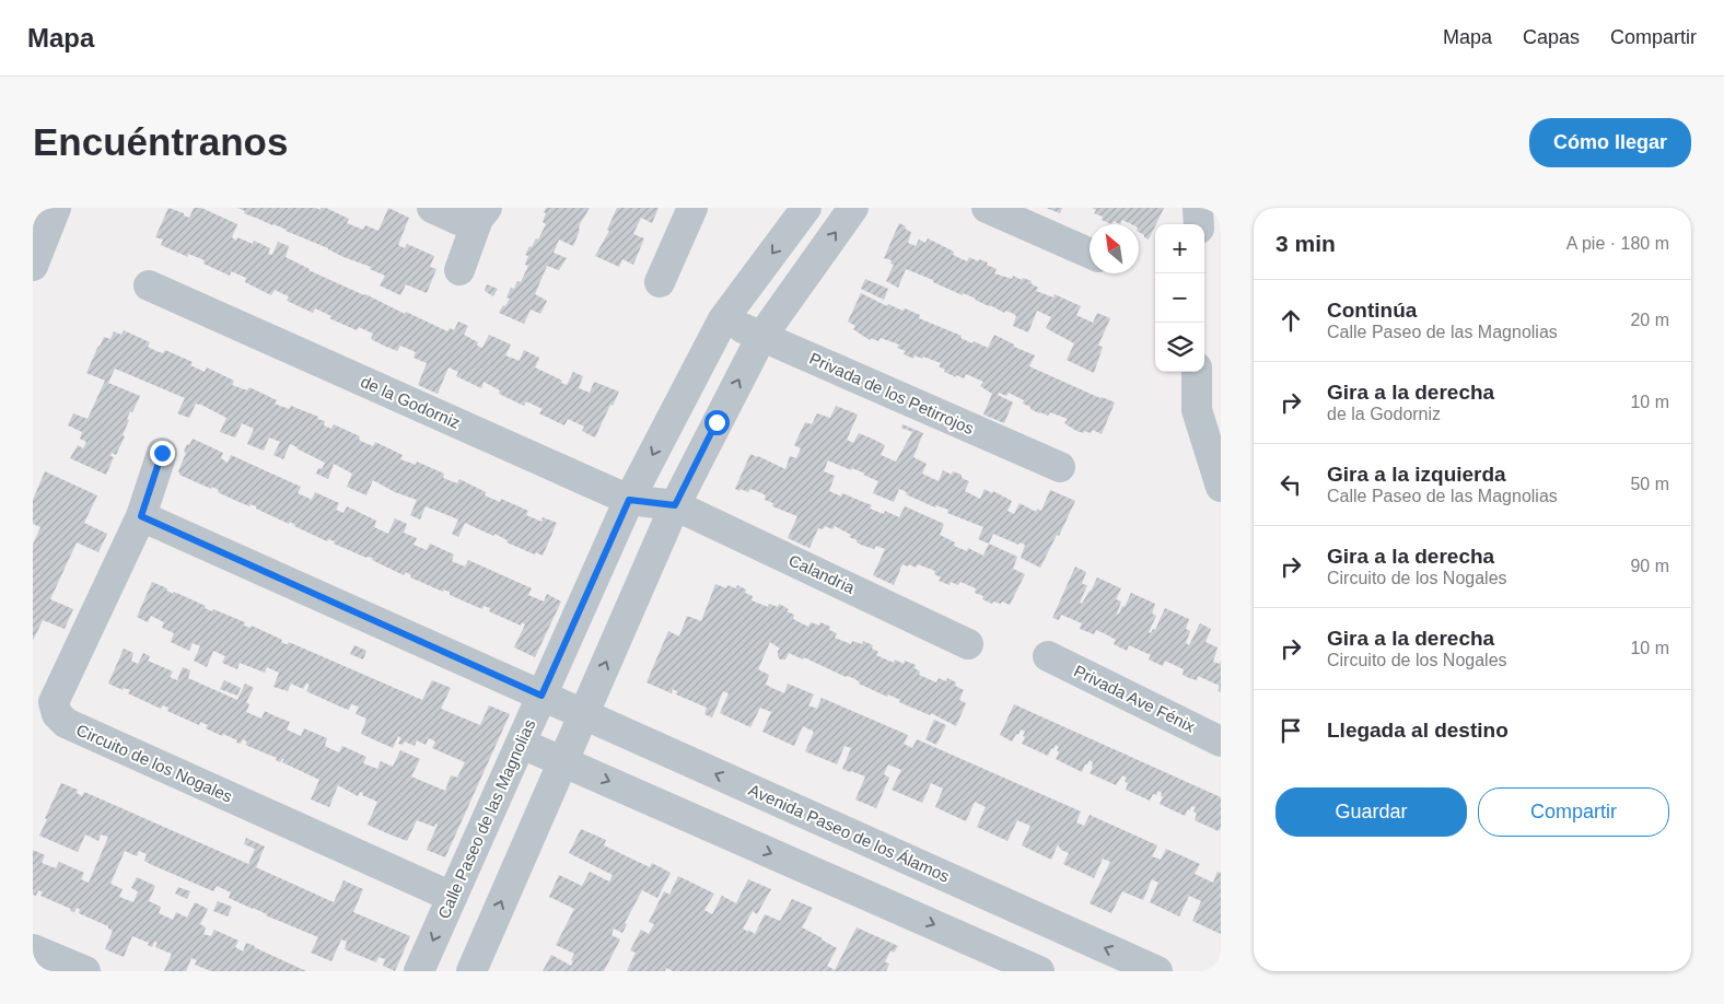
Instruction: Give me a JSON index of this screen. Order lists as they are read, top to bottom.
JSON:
{
  "streets": {
    "street": [
      "Privada de los Petirrojos",
      "de la Godorniz",
      "Calandria",
      "Privada Ave Fénix",
      "Circuito de los Nogales",
      "Calle Paseo de las Magnolias",
      "Avenida Paseo de los Álamos"
    ]
  },
  "crossings": [
    ["Privada de los Petirrojos", "Calle Paseo de las Magnolias"],
    ["de la Godorniz", "Calandria"],
    ["de la Godorniz", "Calle Paseo de las Magnolias"],
    ["Circuito de los Nogales", "Calle Paseo de las Magnolias"],
    ["Calle Paseo de las Magnolias", "Avenida Paseo de los Álamos"]
  ],
  "north": "top left",
  "page": {
    "header": "Mapa",
    "nav": ["Mapa", "Capas", "Compartir"],
    "buttons": [
      "Cómo llegar",
      ["Guardar", "Compartir"]
    ],
    "title": "Encuéntranos",
    "heading": ["3 min", "A pie · 180 m"],
    "map_buttons": ["+", "−"],
    "list": [
      ["Continúa", "Calle Paseo de las Magnolias", "20 m"],
      ["Gira a la derecha", "de la Godorniz", "10 m"],
      ["Gira a la izquierda", "Calle Paseo de las Magnolias", "50 m"],
      ["Gira a la derecha", "Circuito de los Nogales", "90 m"],
      ["Gira a la derecha", "Circuito de los Nogales", "10 m"],
      "Llegada al destino"
    ]
  }
}
